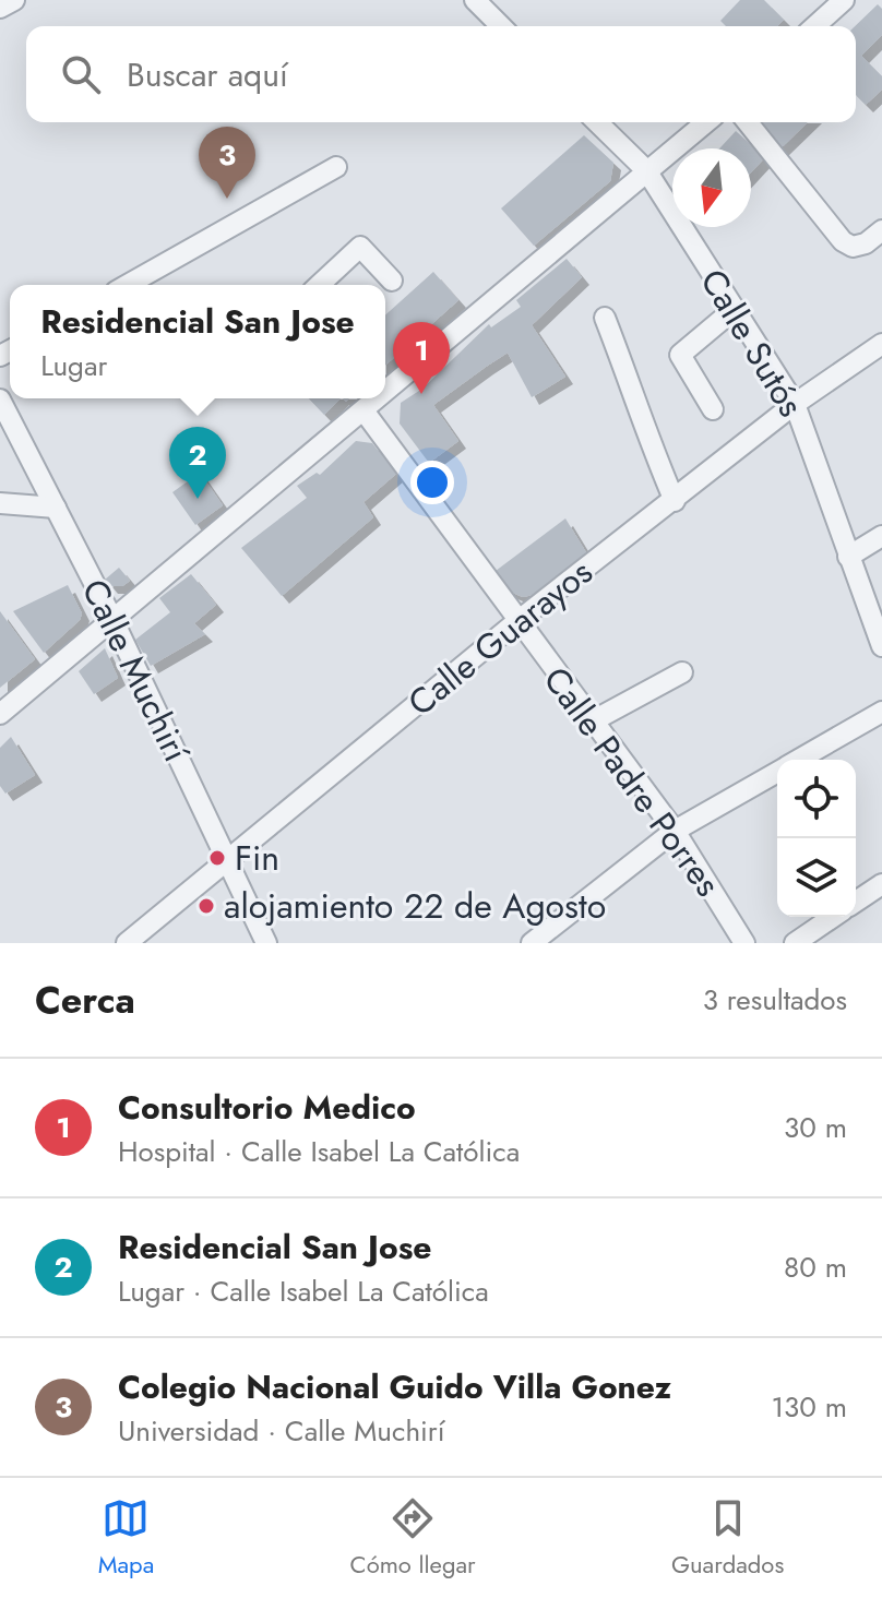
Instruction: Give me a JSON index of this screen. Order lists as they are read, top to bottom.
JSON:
{
  "streets": {
    "street": [
      "Calle Sutós",
      "Calle Guarayos",
      "Calle Muchirí",
      "Calle Padre Porres"
    ]
  },
  "crossings": [
    ["Calle Sutós", "Calle Guarayos"],
    ["Calle Guarayos", "Calle Muchirí"],
    ["Calle Guarayos", "Calle Padre Porres"]
  ],
  "places": ["Fin", "alojamiento 22 de Agosto"],
  "north": "bottom",
  "page": {
    "search": "Buscar aquí",
    "pins": ["3", "1", "2"],
    "popup": ["Residencial San Jose", "Lugar"],
    "heading": ["Cerca", "3 resultados"],
    "list": [
      {
        "mark": "1",
        "name": "Consultorio Medico",
        "note": "Hospital · Calle Isabel La Católica",
        "value": "30 m"
      },
      {
        "mark": "2",
        "name": "Residencial San Jose",
        "note": "Lugar · Calle Isabel La Católica",
        "value": "80 m"
      },
      {
        "mark": "3",
        "name": "Colegio Nacional Guido Villa Gonez",
        "note": "Universidad · Calle Muchirí",
        "value": "130 m"
      }
    ],
    "nav": ["Mapa", "Cómo llegar", "Guardados"]
  }
}
